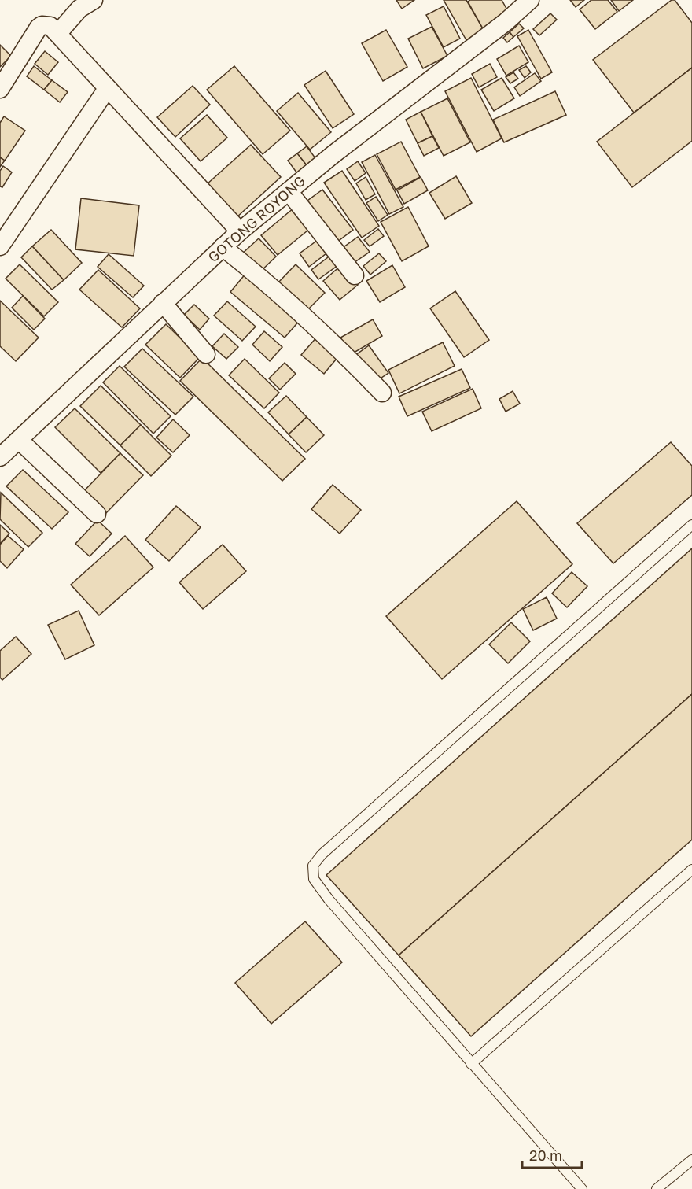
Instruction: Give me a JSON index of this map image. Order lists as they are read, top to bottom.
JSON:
{
  "streets": {
    "street": ["GOTONG ROYONG"]
  },
  "scale_bar": "20 m"
}
